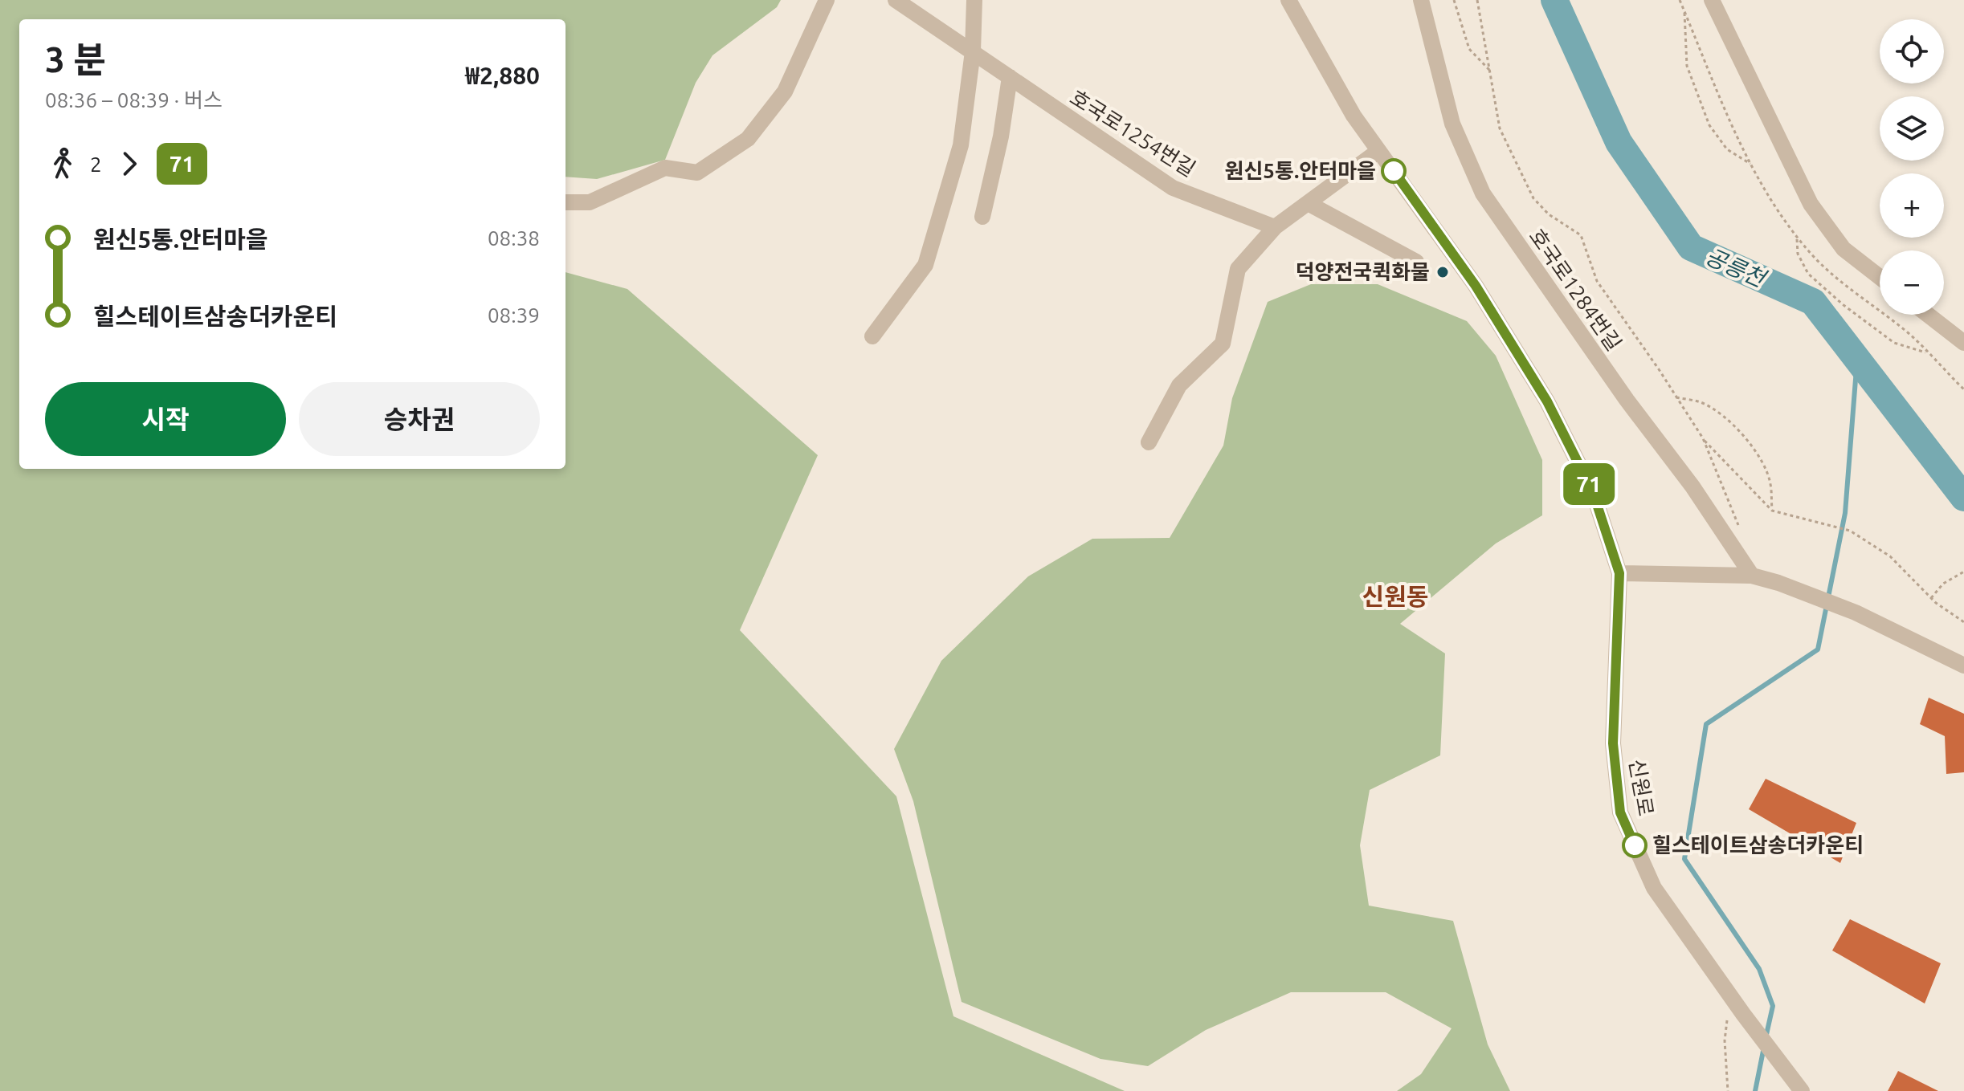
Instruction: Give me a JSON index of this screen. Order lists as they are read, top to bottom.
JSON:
{
  "streets": {
    "street": ["호국로1254번길", "호국로1284번길", "신원로"]
  },
  "districts": ["신원동"],
  "water": ["공릉천"],
  "places": ["원신5통.안터마을", "덕양전국퀵화물", "힐스테이트삼송더카운티"],
  "lines": ["bus line 71"],
  "page": {
    "on_map": "71",
    "map_buttons": ["+", "−"],
    "heading": ["3 분", "08:36 – 08:39 · 버스", "₩2,880"],
    "legs": ["2", "71"],
    "list": [
      {
        "name": "원신5통.안터마을",
        "value": "08:38"
      },
      {
        "name": "힐스테이트삼송더카운티",
        "value": "08:39"
      }
    ],
    "buttons": ["시작", "승차권"]
  }
}
